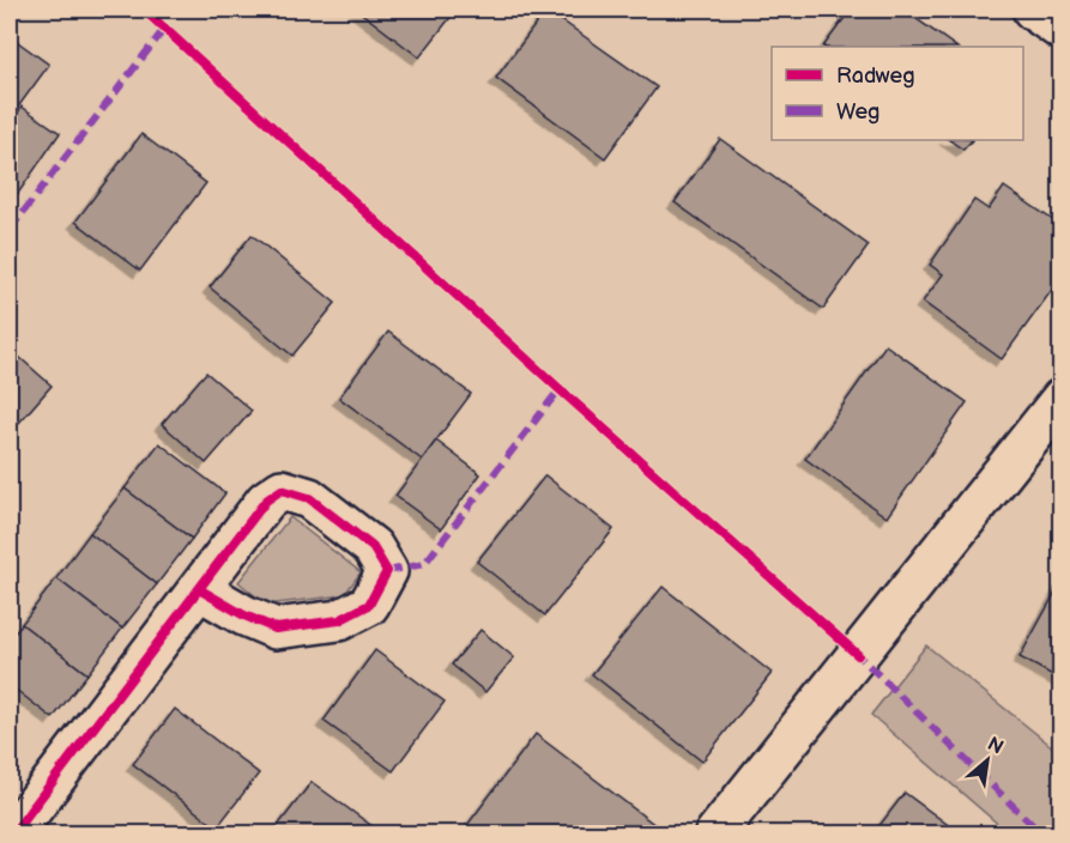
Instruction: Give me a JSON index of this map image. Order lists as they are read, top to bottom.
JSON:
{
  "legend": ["Radweg", "Weg"],
  "north": "top right"
}
